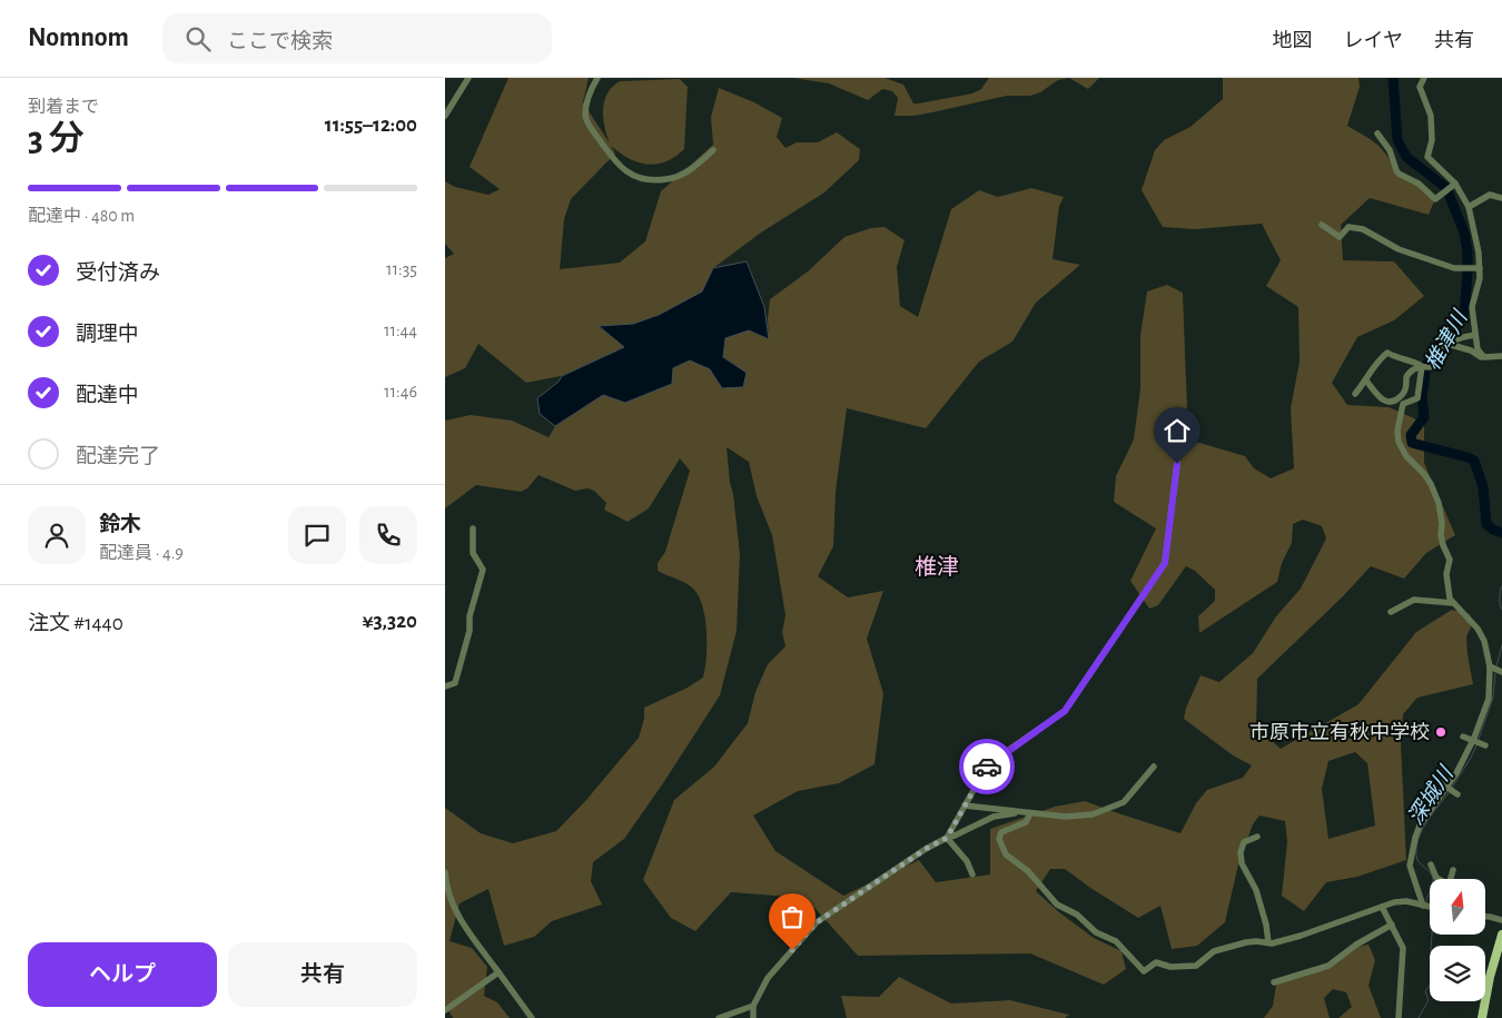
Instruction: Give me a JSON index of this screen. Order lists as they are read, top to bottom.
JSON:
{
  "districts": ["椎津"],
  "water": ["椎津川", "深城川"],
  "places": ["市原市立有秋中学校"],
  "north": "top",
  "page": {
    "header": "Nomnom",
    "search": "ここで検索",
    "nav": ["地図", "レイヤ", "共有"],
    "heading": ["3 分", "到着まで", "11:55–12:00"],
    "panel": [
      "鈴木",
      "配達員 · 4.9",
      "注文 #1440",
      "¥3,320"
    ],
    "bar": "配達中 · 480 m",
    "list": [
      ["受付済み", "11:35"],
      ["調理中", "11:44"],
      ["配達中", "11:46"],
      "配達完了"
    ],
    "buttons": ["ヘルプ", "共有"]
  }
}
